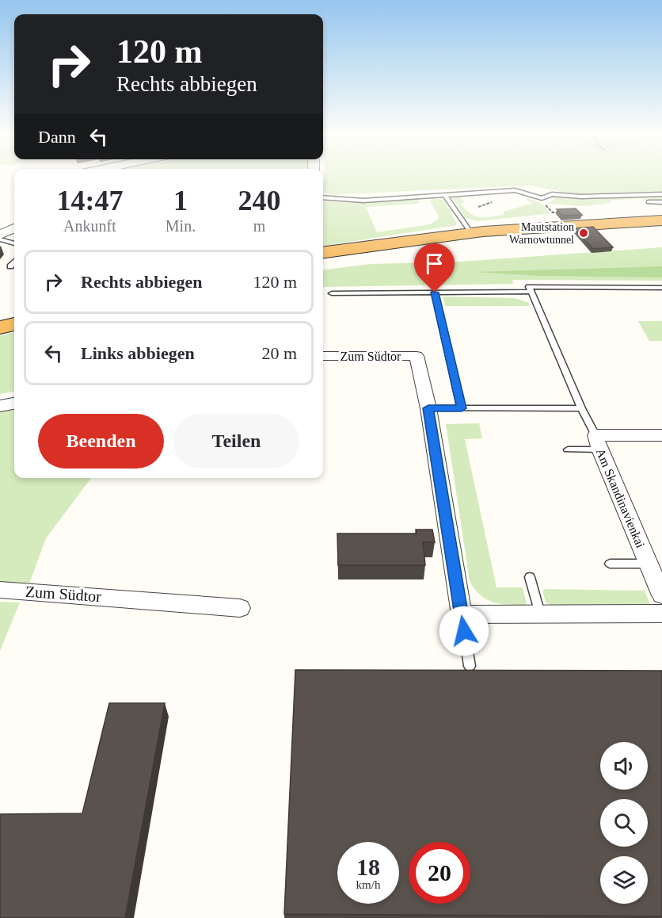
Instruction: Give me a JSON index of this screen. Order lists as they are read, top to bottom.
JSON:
{
  "streets": {
    "street": ["Zum Südtor", "Am Skandinavienkai"]
  },
  "places": ["Mautstation Warnowtunnel"],
  "page": {
    "turn": ["120 m", "Rechts abbiegen"],
    "then": "Dann",
    "eta": [
      "14:47",
      "Ankunft",
      "1",
      "Min.",
      "240",
      "m"
    ],
    "list": [
      {
        "name": "Rechts abbiegen",
        "value": "120 m"
      },
      {
        "name": "Links abbiegen",
        "value": "20 m"
      }
    ],
    "buttons": ["Beenden", "Teilen"],
    "speed": "18 km/h",
    "limit": "20"
  }
}
